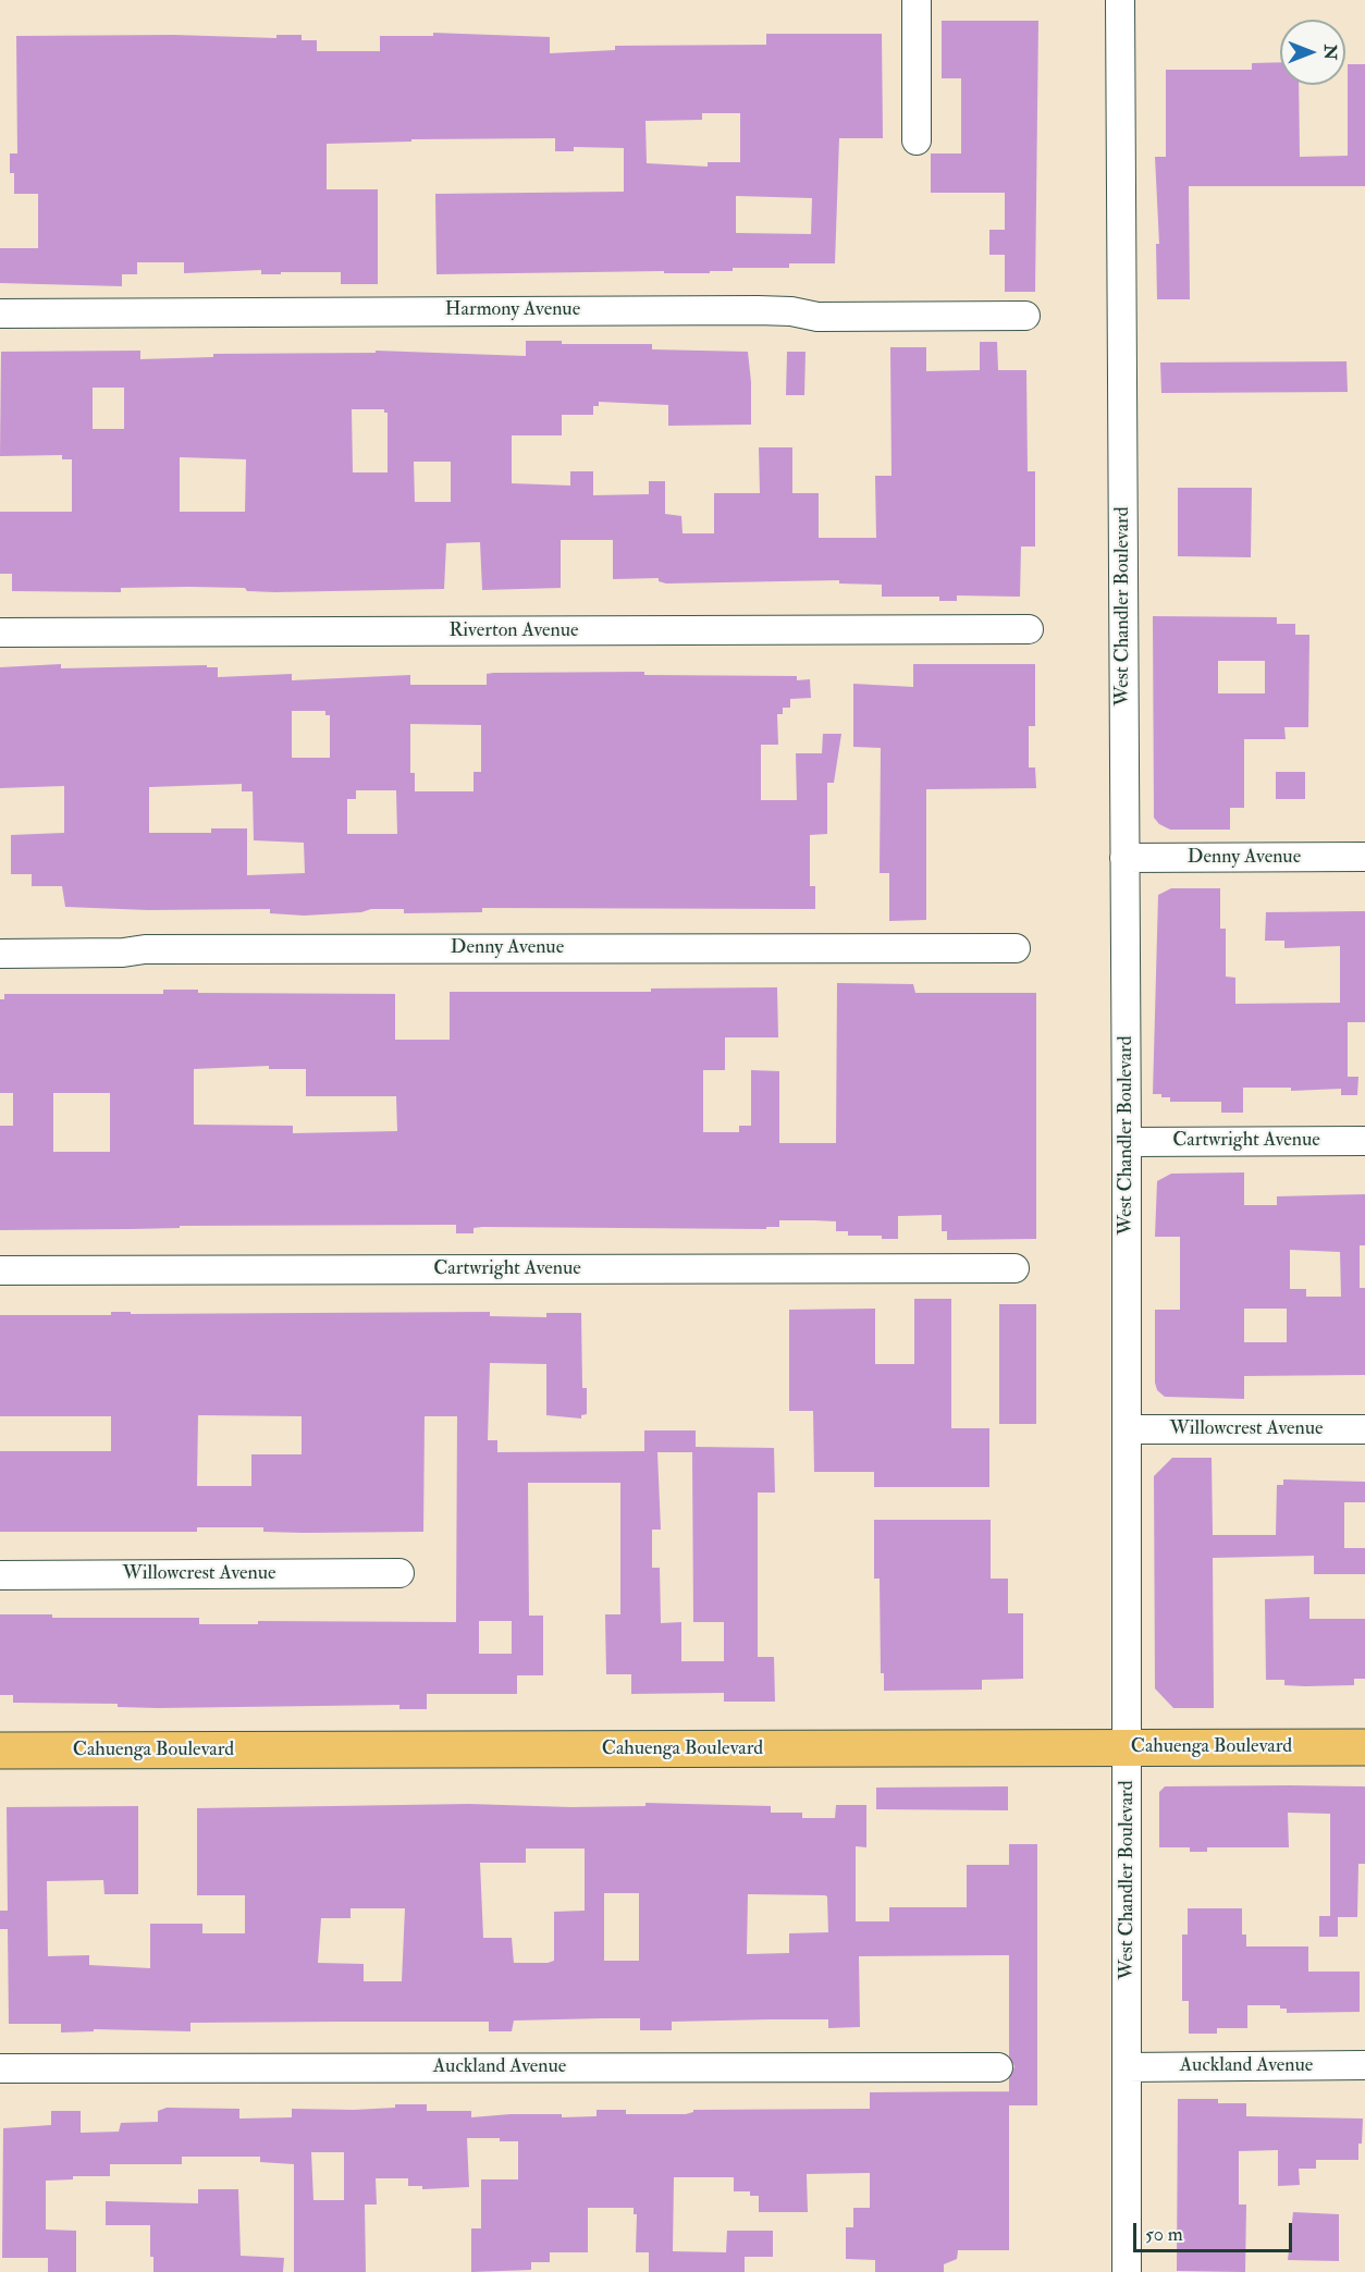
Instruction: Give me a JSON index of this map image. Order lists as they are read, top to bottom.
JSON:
{
  "streets": {
    "main road": ["Cahuenga Boulevard"],
    "street": [
      "Harmony Avenue",
      "West Chandler Boulevard",
      "Riverton Avenue",
      "Denny Avenue",
      "Cartwright Avenue",
      "Willowcrest Avenue",
      "Auckland Avenue"
    ]
  },
  "crossings": [
    ["West Chandler Boulevard", "Denny Avenue"],
    ["West Chandler Boulevard", "Cartwright Avenue"],
    ["West Chandler Boulevard", "Willowcrest Avenue"],
    ["West Chandler Boulevard", "Cahuenga Boulevard"],
    ["West Chandler Boulevard", "Auckland Avenue"]
  ],
  "scale_bar": "50 m",
  "north": "right"
}
